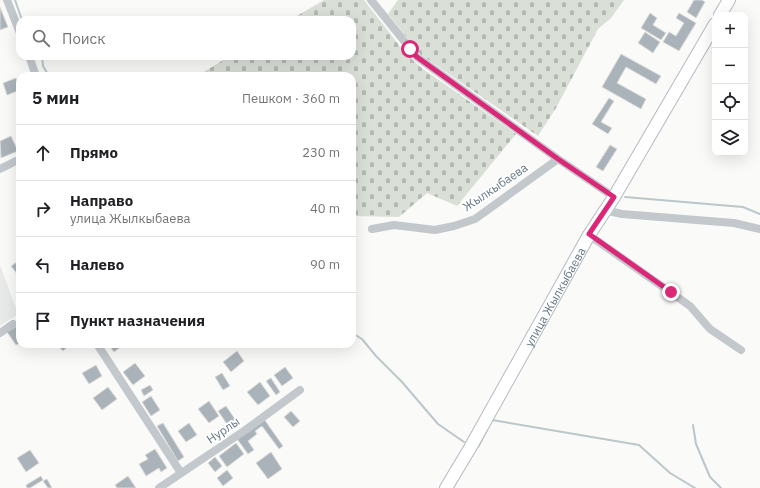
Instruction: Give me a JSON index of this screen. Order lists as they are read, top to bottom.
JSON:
{
  "streets": {
    "main road": ["улица Жылкыбаева"],
    "street": ["Жылкыбаева", "Нурлы"]
  },
  "page": {
    "map_buttons": ["+", "−"],
    "search": "Поиск",
    "heading": ["5 мин", "Пешком · 360 m"],
    "list": [
      ["Прямо", "230 m"],
      ["Направо", "улица Жылкыбаева", "40 m"],
      ["Налево", "90 m"],
      "Пункт назначения"
    ]
  }
}
